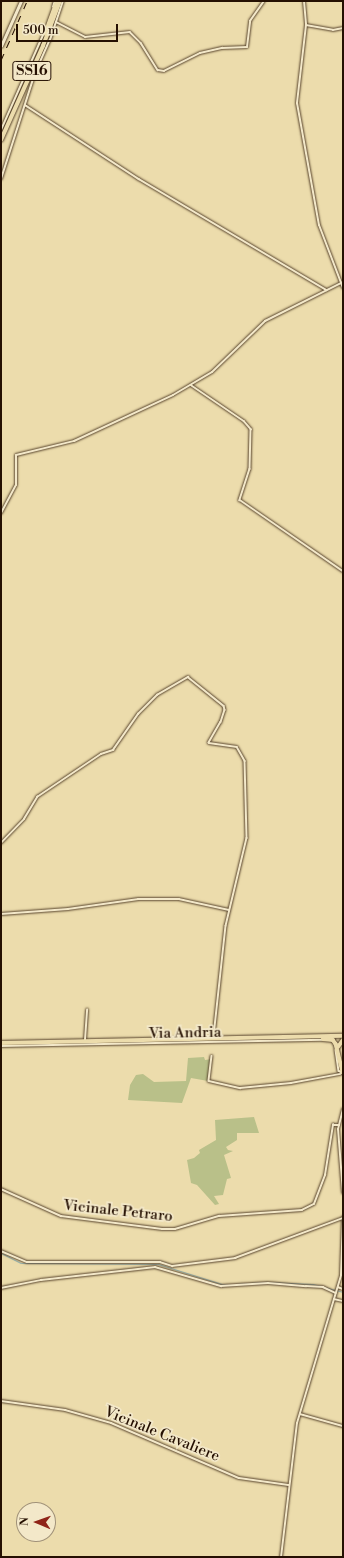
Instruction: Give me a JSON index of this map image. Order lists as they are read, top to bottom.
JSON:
{
  "streets": {
    "highway": ["SS16"],
    "street": ["Via Andria", "Vicinale Petraro", "Vicinale Cavaliere"]
  },
  "scale_bar": "500 m",
  "north": "left"
}
